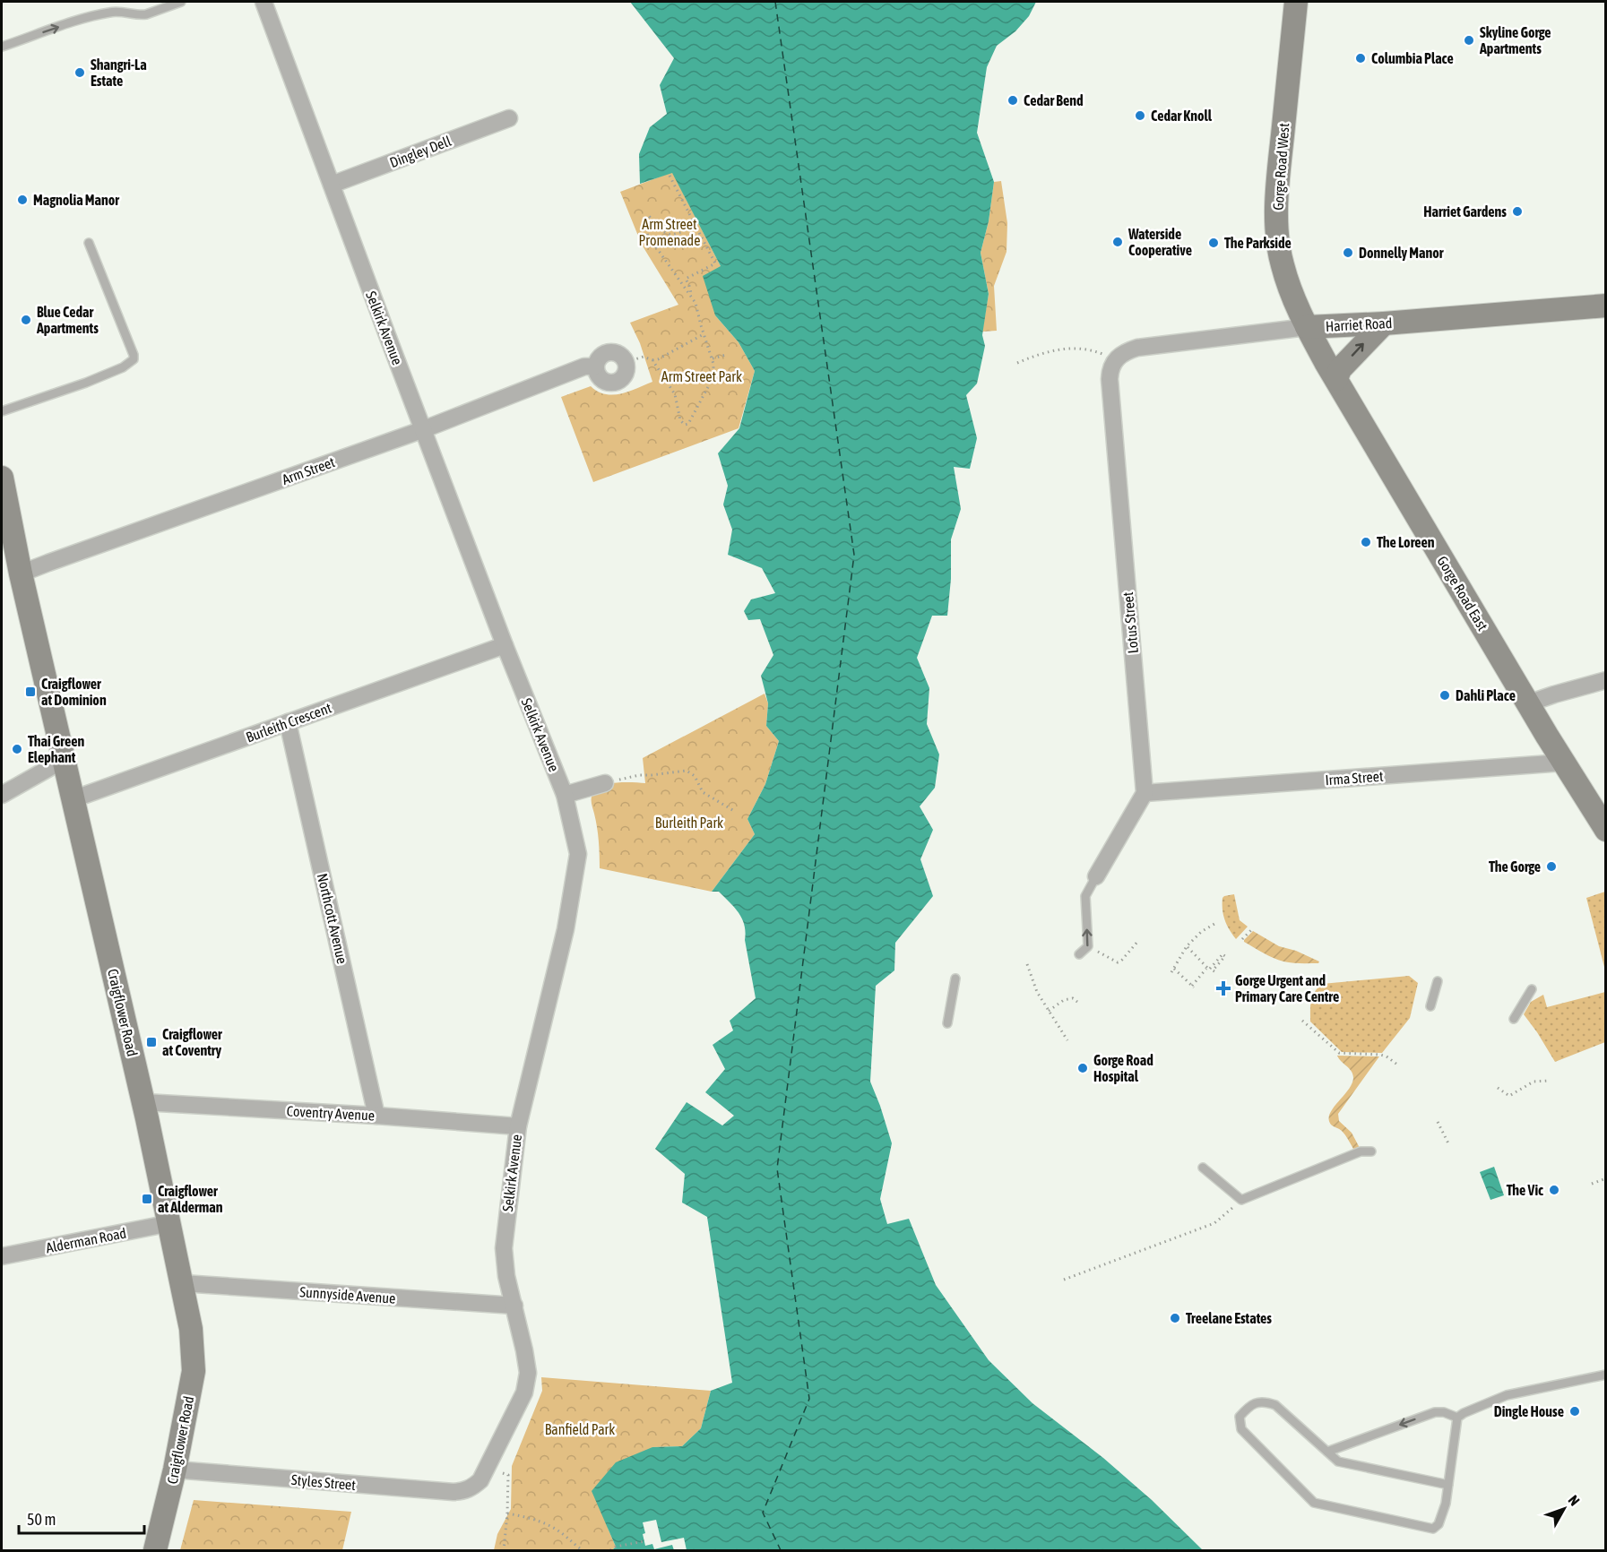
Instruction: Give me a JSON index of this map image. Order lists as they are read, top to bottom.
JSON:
{
  "streets": {
    "main road": [
      "Gorge Road West",
      "Harriet Road",
      "Gorge Road East",
      "Craigflower Road"
    ],
    "street": [
      "Dingley Dell",
      "Selkirk Avenue",
      "Arm Street",
      "Lotus Street",
      "Burleith Crescent",
      "Irma Street",
      "Northcott Avenue",
      "Coventry Avenue",
      "Alderman Road",
      "Sunnyside Avenue",
      "Styles Street"
    ]
  },
  "crossings": [
    ["Dingley Dell", "Selkirk Avenue"],
    ["Gorge Road West", "Harriet Road"],
    ["Gorge Road West", "Gorge Road East"],
    ["Harriet Road", "Gorge Road East"],
    ["Harriet Road", "Lotus Street"],
    ["Selkirk Avenue", "Arm Street"],
    ["Selkirk Avenue", "Burleith Crescent"],
    ["Selkirk Avenue", "Coventry Avenue"],
    ["Selkirk Avenue", "Sunnyside Avenue"],
    ["Selkirk Avenue", "Styles Street"],
    ["Arm Street", "Craigflower Road"],
    ["Gorge Road East", "Irma Street"],
    ["Lotus Street", "Irma Street"],
    ["Burleith Crescent", "Northcott Avenue"],
    ["Burleith Crescent", "Craigflower Road"],
    ["Northcott Avenue", "Coventry Avenue"],
    ["Craigflower Road", "Coventry Avenue"],
    ["Craigflower Road", "Alderman Road"],
    ["Craigflower Road", "Sunnyside Avenue"],
    ["Craigflower Road", "Styles Street"]
  ],
  "parks": [
    "Arm Street Promenade",
    "Arm Street Park",
    "Burleith Park",
    "Banfield Park"
  ],
  "places": {
    "other": [
      "Skyline Gorge Apartments",
      "Columbia Place",
      "Shangri-La Estate",
      "Cedar Bend",
      "Cedar Knoll",
      "Magnolia Manor",
      "Harriet Gardens",
      "Waterside Cooperative",
      "The Parkside",
      "Donnelly Manor",
      "Blue Cedar Apartments",
      "The Loreen",
      "Dahli Place",
      "Thai Green Elephant",
      "The Gorge",
      "Gorge Road Hospital",
      "The Vic",
      "Treelane Estates",
      "Dingle House"
    ],
    "transit": ["Craigflower at Dominion", "Craigflower at Coventry", "Craigflower at Alderman"],
    "health": ["Gorge Urgent and Primary Care Centre"]
  },
  "scale_bar": "50 m",
  "north": "top right"
}
